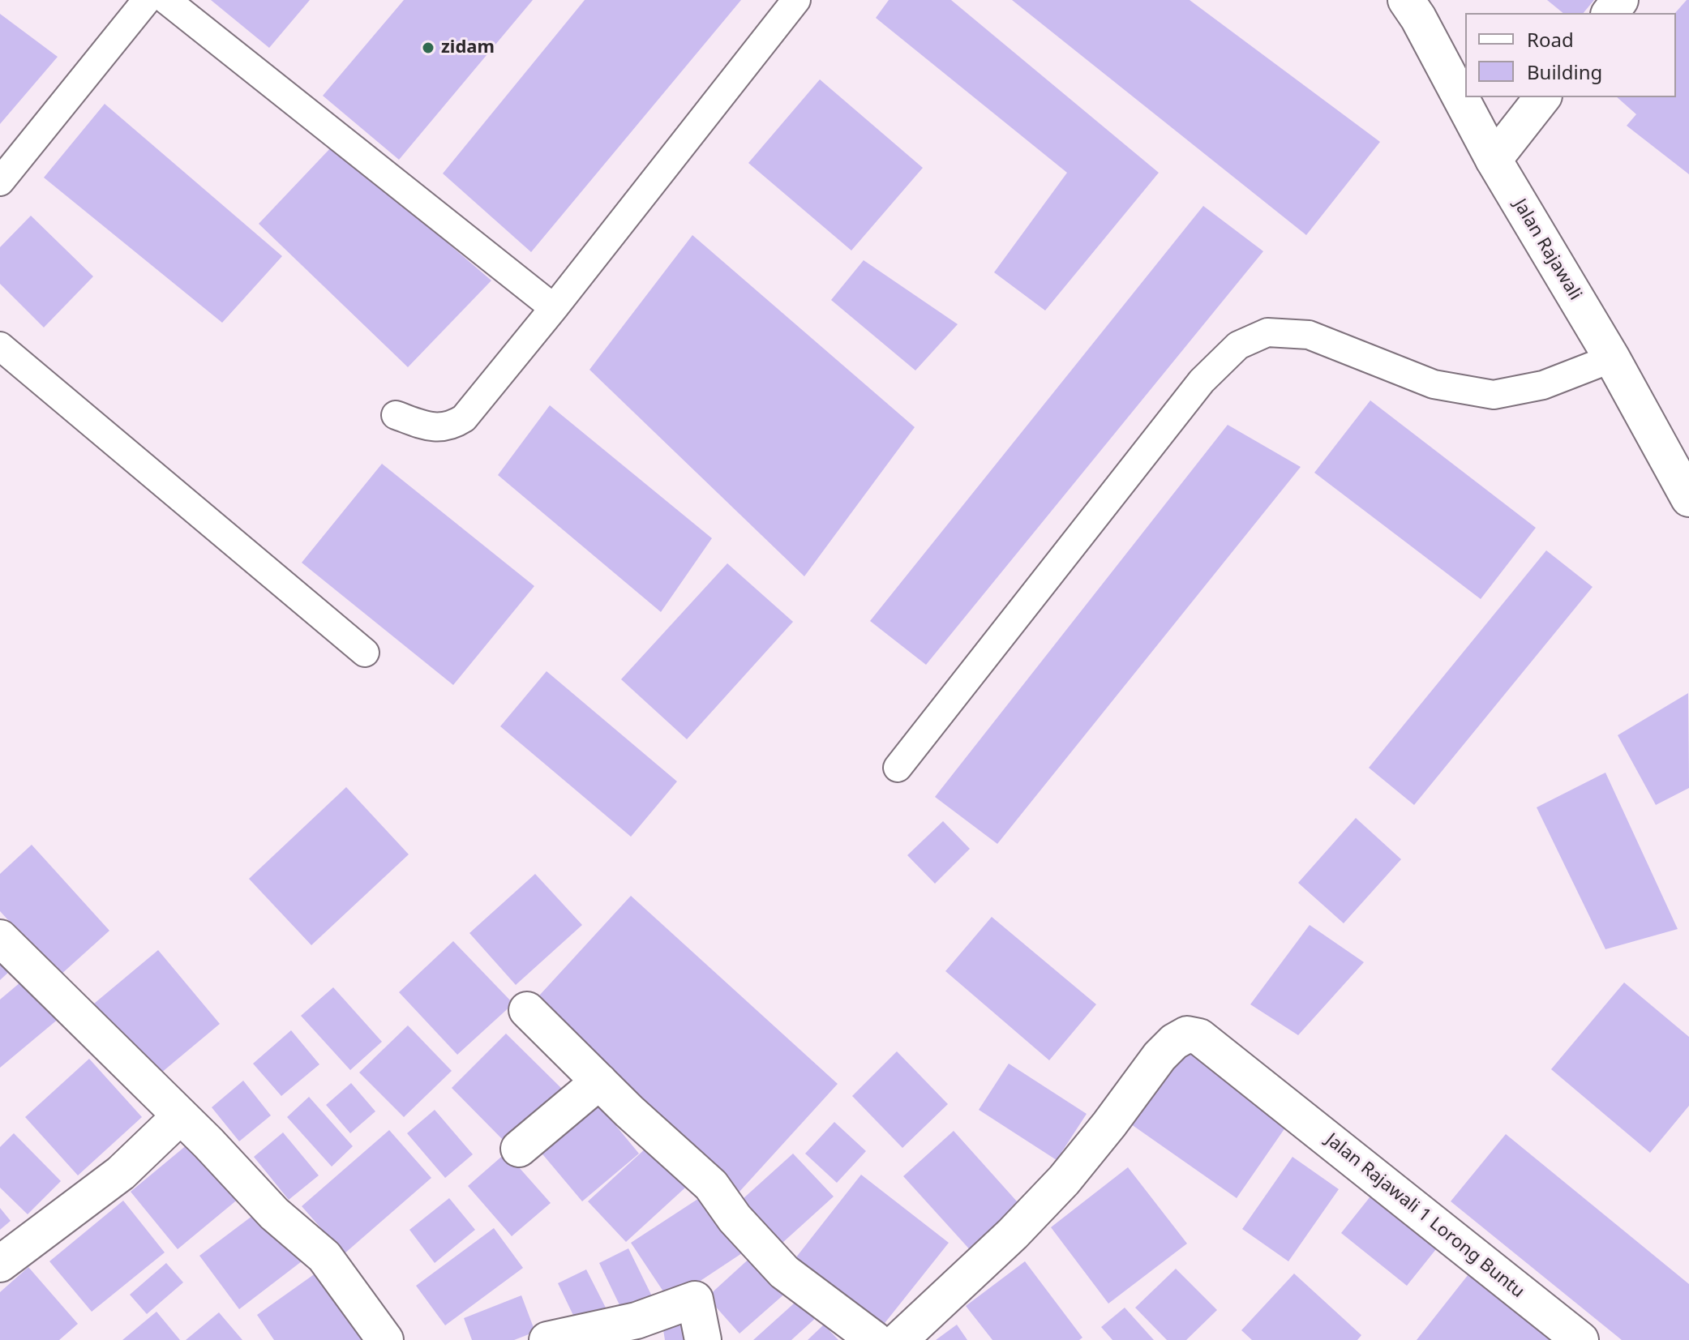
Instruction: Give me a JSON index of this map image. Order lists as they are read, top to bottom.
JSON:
{
  "streets": {
    "street": ["Jalan Rajawali", "Jalan Rajawali 1 Lorong Buntu"]
  },
  "places": ["zidam"],
  "legend": ["Road", "Building"]
}
